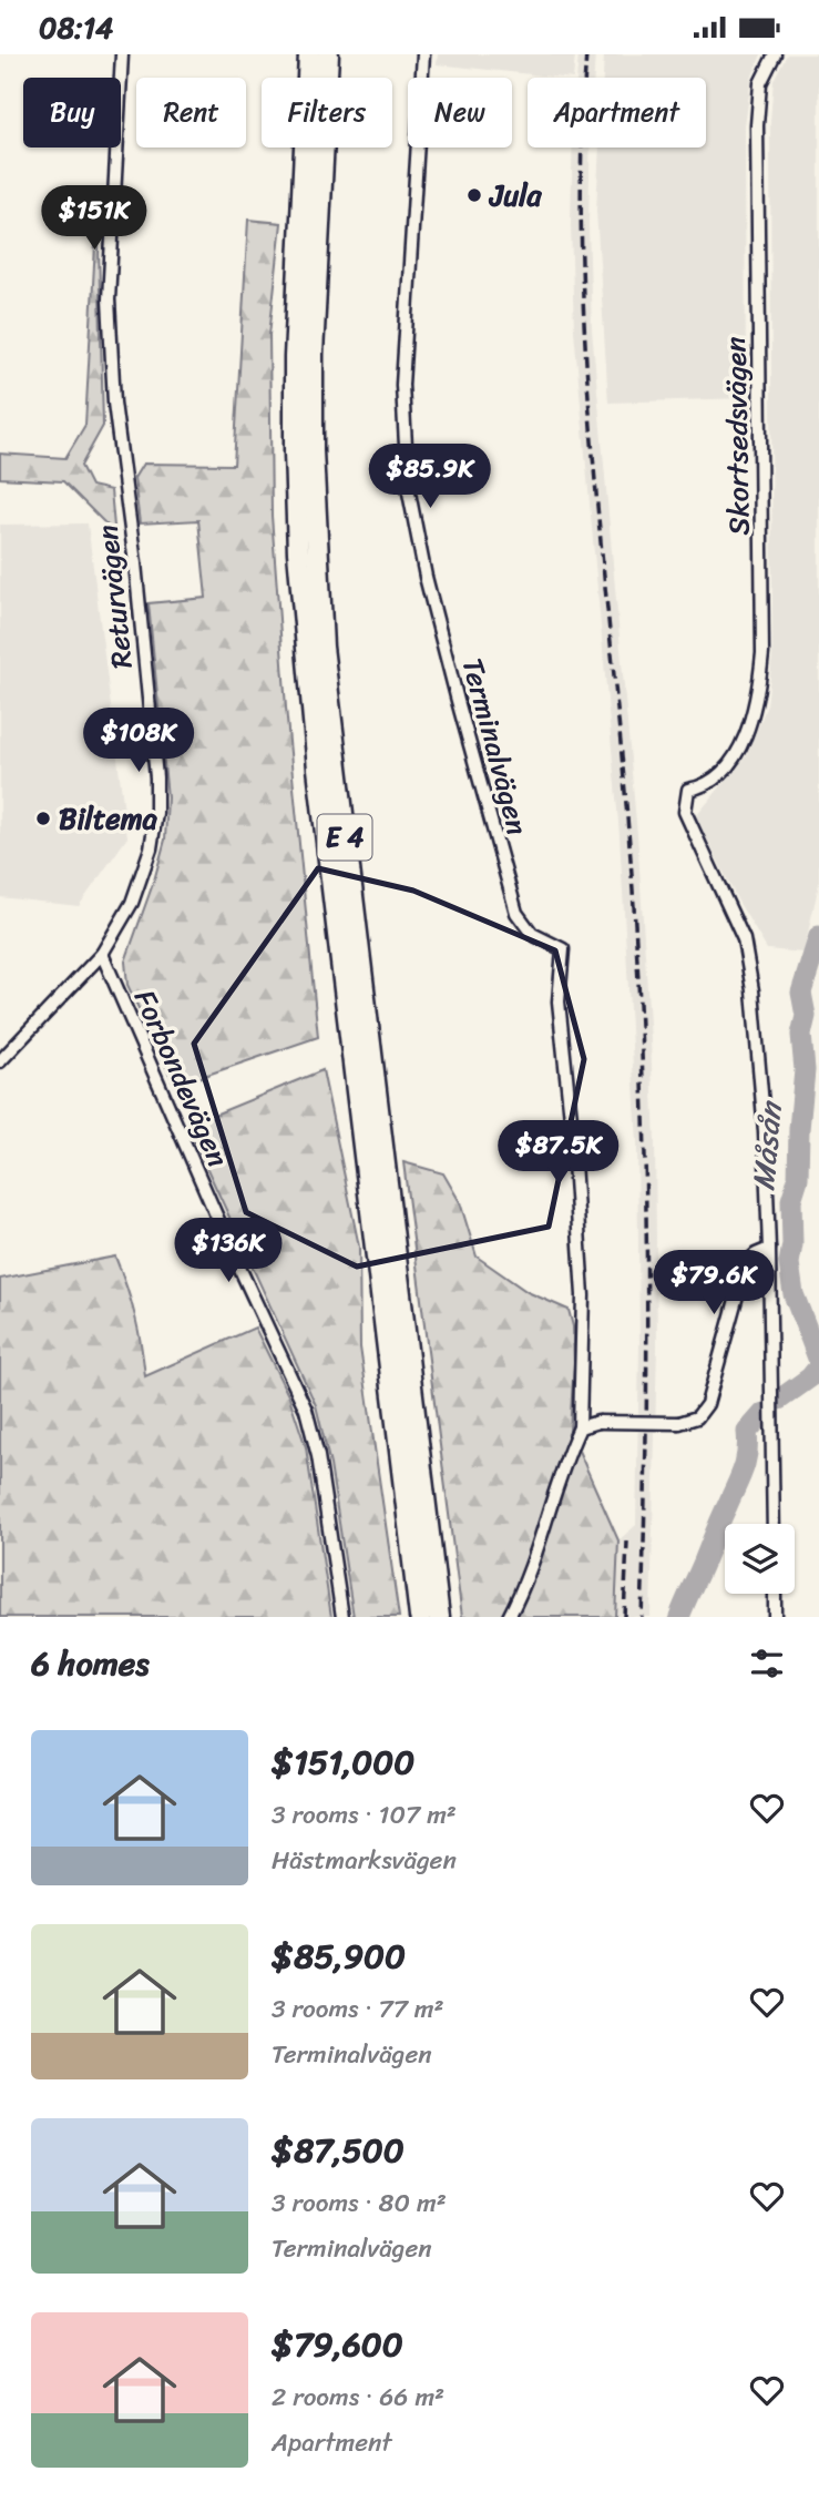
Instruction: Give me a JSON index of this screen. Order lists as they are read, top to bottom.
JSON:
{
  "streets": {
    "highway": ["E 4"],
    "street": [
      "Skortsedsvägen",
      "Returvägen",
      "Terminalvägen",
      "Forbondevägen"
    ]
  },
  "crossings": [
    ["Returvägen", "Forbondevägen"]
  ],
  "water": ["Måsån"],
  "places": ["Jula", "Biltema"],
  "page": {
    "status": "08:14",
    "chip": [
      "Buy",
      "Rent",
      "Filters",
      "New",
      "Apartment"
    ],
    "price": [
      "$151K",
      "$85.9K",
      "$108K",
      "$87.5K",
      "$136K",
      "$79.6K"
    ],
    "heading": "6 homes",
    "list": [
      {
        "name": "$151,000",
        "note": "3 rooms · 107 m² · Hästmarksvägen"
      },
      {
        "name": "$85,900",
        "note": "3 rooms · 77 m² · Terminalvägen"
      },
      {
        "name": "$87,500",
        "note": "3 rooms · 80 m² · Terminalvägen"
      },
      {
        "name": "$79,600",
        "note": "2 rooms · 66 m² · Apartment"
      }
    ]
  }
}
